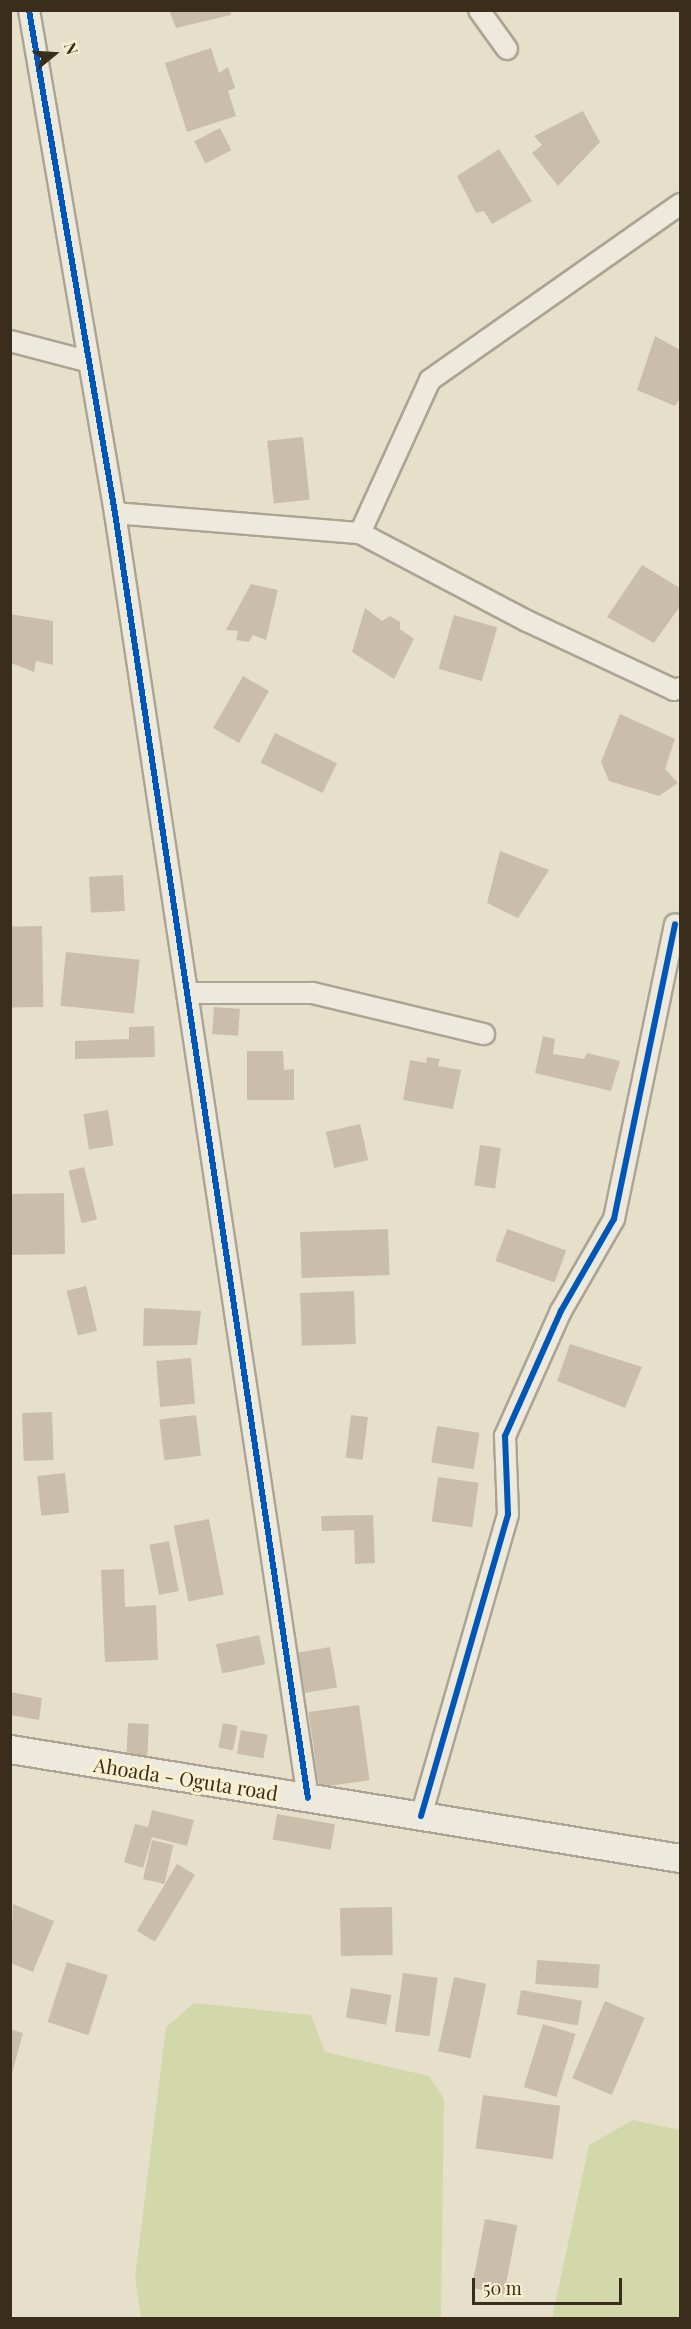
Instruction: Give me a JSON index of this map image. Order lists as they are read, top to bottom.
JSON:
{
  "streets": {
    "main road": ["Ahoada - Oguta road"]
  },
  "scale_bar": "50 m",
  "north": "right"
}
